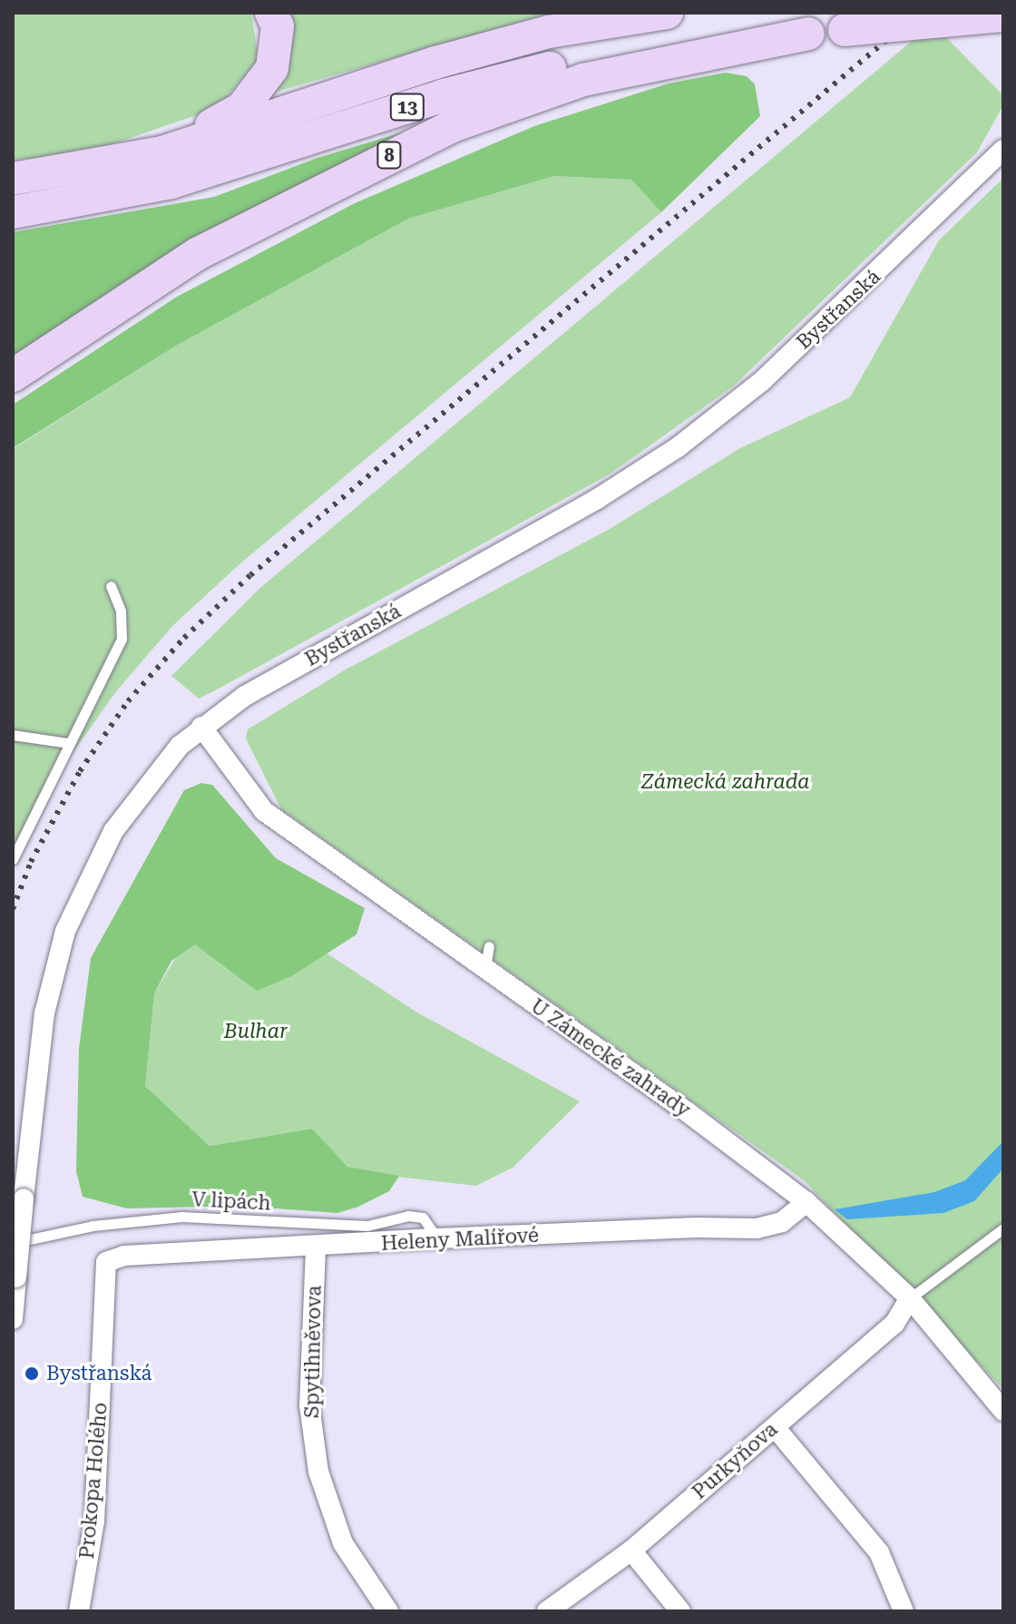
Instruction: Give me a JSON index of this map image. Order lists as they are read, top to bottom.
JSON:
{
  "streets": {
    "highway": ["13", "8"],
    "street": [
      "Bystřanská",
      "U Zámecké zahrady",
      "Heleny Malířové",
      "Spytihněvova",
      "Purkyňova",
      "Prokopa Holého"
    ],
    "lane": ["V lipách"]
  },
  "crossings": [
    ["13", "8"],
    ["Bystřanská", "U Zámecké zahrady"],
    ["U Zámecké zahrady", "Heleny Malířové"],
    ["U Zámecké zahrady", "Purkyňova"],
    ["V lipách", "Heleny Malířové"],
    ["Heleny Malířové", "Spytihněvova"],
    ["Heleny Malířové", "Prokopa Holého"]
  ],
  "parks": ["Zámecká zahrada", "Bulhar"],
  "places": ["Bystřanská"]
}
